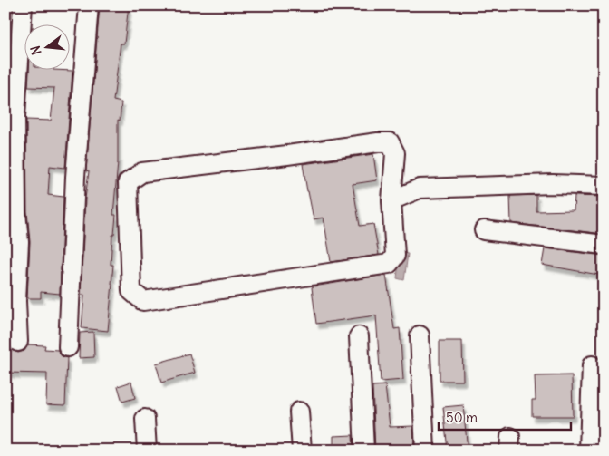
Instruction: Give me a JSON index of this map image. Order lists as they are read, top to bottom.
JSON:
{
  "scale_bar": "50 m",
  "north": "left"
}
